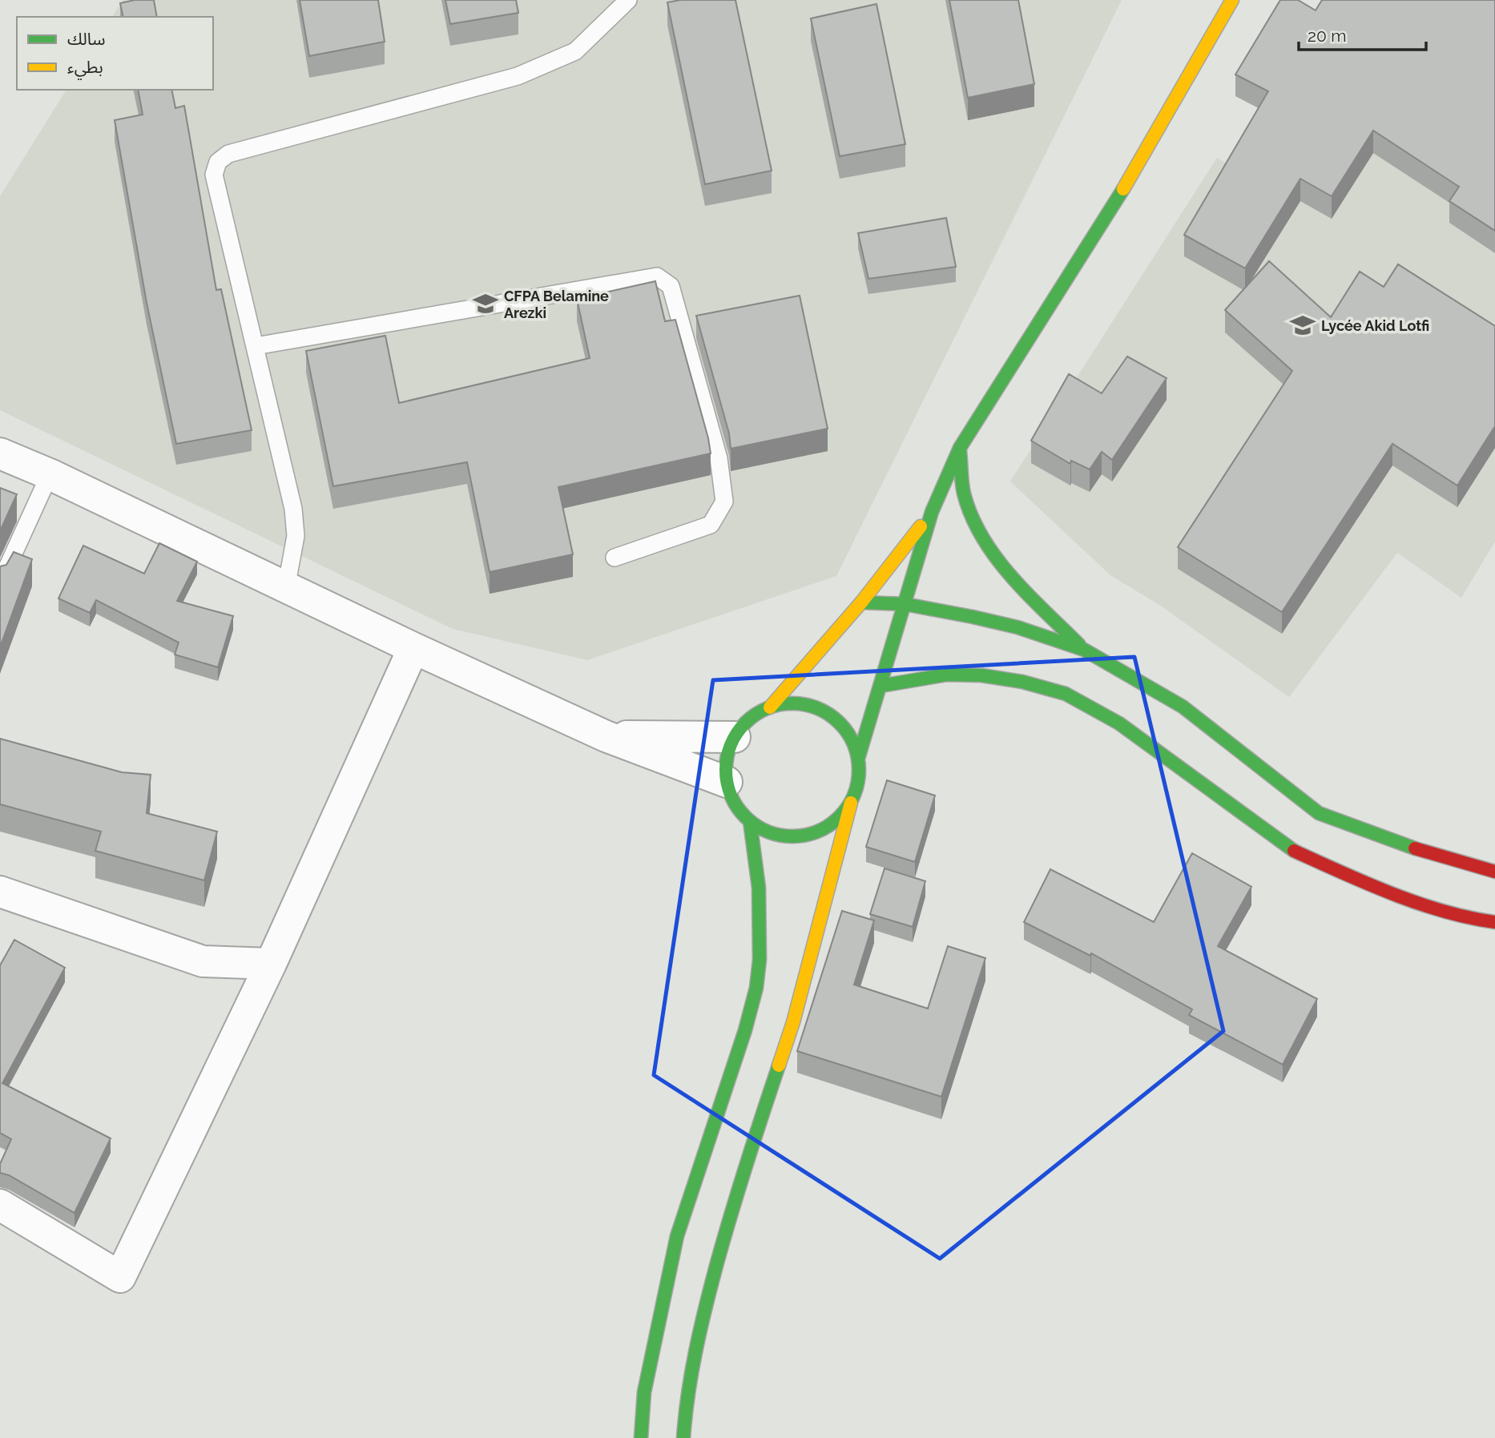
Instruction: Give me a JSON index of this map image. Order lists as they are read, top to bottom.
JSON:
{
  "places": {
    "school or university": ["CFPA Belamine Arezki", "Lycée Akid Lotfi"]
  },
  "legend": ["سالك", "بطيء"],
  "scale_bar": "20 m"
}
